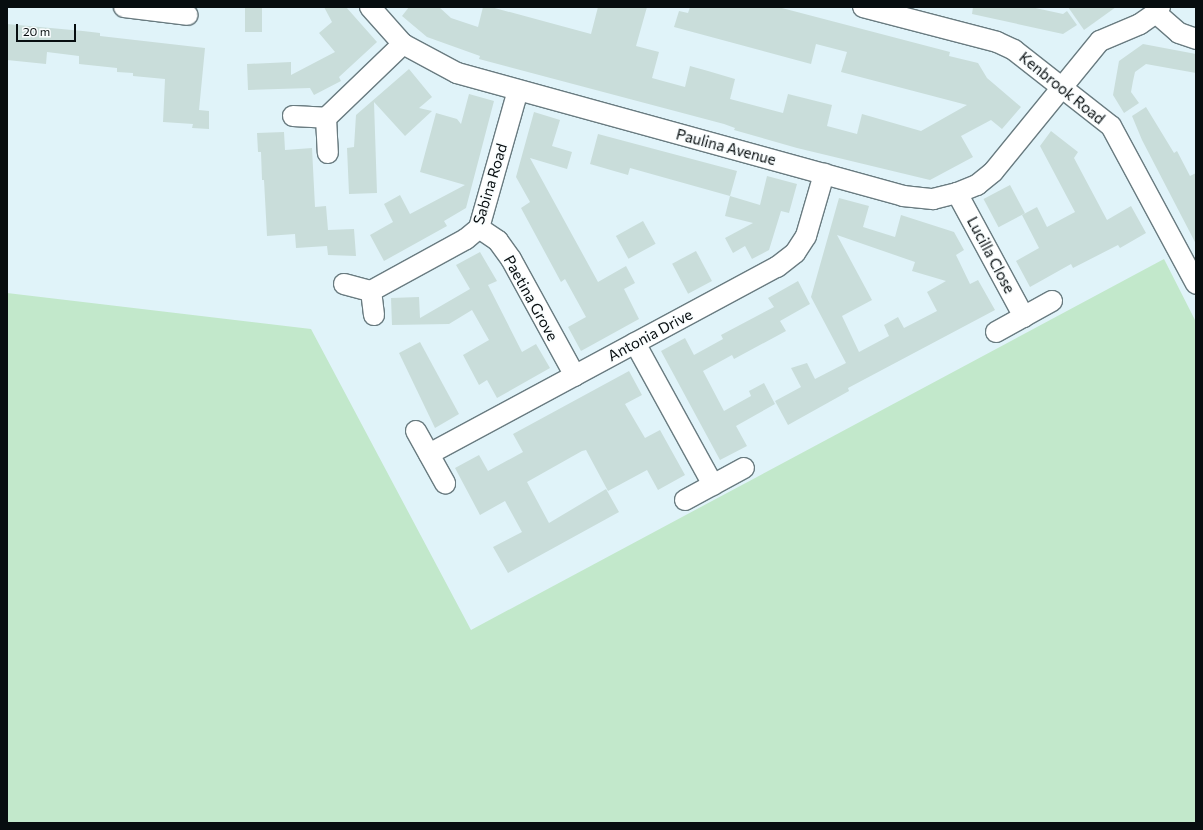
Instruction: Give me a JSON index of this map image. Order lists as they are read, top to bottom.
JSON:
{
  "streets": {
    "street": [
      "Kenbrook Road",
      "Paulina Avenue",
      "Sabina Road",
      "Lucilla Close",
      "Paetina Grove",
      "Antonia Drive"
    ]
  },
  "crossings": [
    ["Kenbrook Road", "Paulina Avenue"],
    ["Paulina Avenue", "Sabina Road"],
    ["Paulina Avenue", "Lucilla Close"],
    ["Paulina Avenue", "Antonia Drive"],
    ["Sabina Road", "Paetina Grove"],
    ["Paetina Grove", "Antonia Drive"]
  ],
  "scale_bar": "20 m"
}
